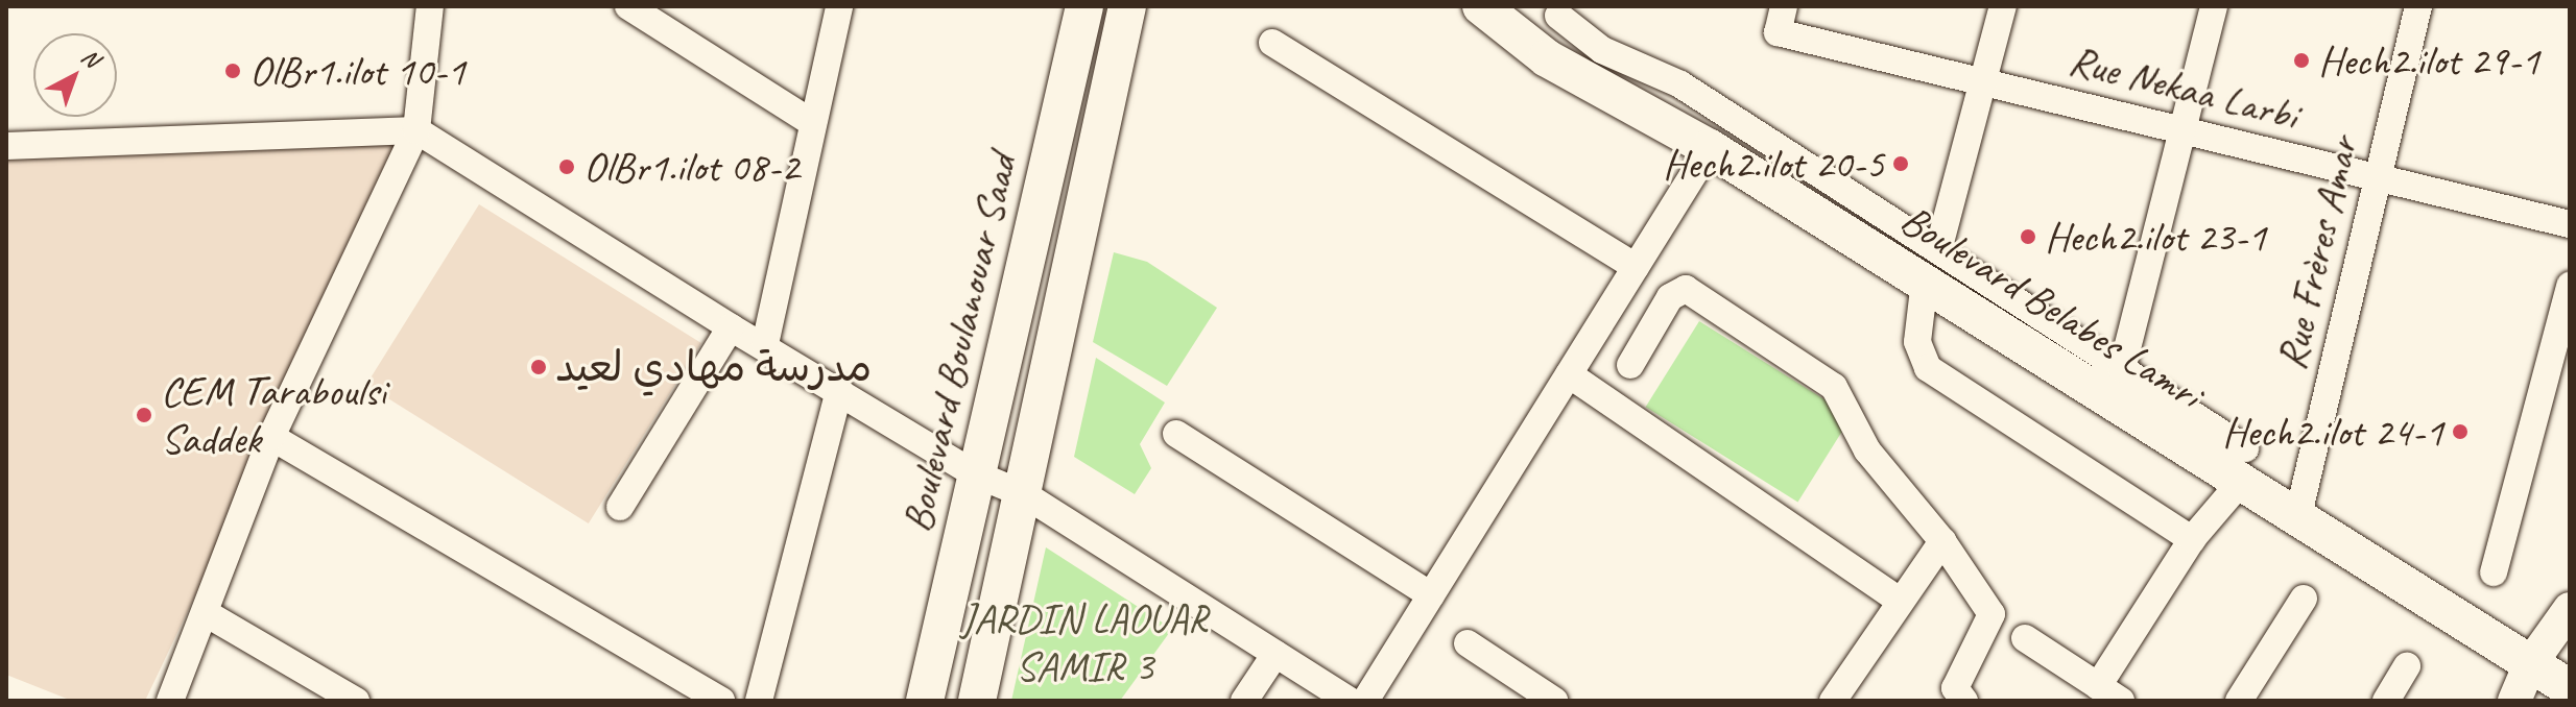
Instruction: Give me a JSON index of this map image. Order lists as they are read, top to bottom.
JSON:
{
  "streets": {
    "main road": ["Boulevard Belabes Lamri", "Boulevard Boulanouar Saad"],
    "street": ["Rue Nekaa Larbi", "Rue Frères Amar"]
  },
  "crossings": [
    ["Rue Nekaa Larbi", "Rue Frères Amar"],
    ["Rue Frères Amar", "Boulevard Belabes Lamri"]
  ],
  "parks": ["JARDIN LAOUAR SAMIR 3"],
  "places": [
    "Hech2.ilot 29-1",
    "OlBr1.ilot 10-1",
    "Hech2.ilot 20-5",
    "OlBr1.ilot 08-2",
    "Hech2.ilot 23-1",
    "مدرسة مهادي لعيد",
    "CEM Taraboulsi Saddek",
    "Hech2.ilot 24-1"
  ],
  "north": "top right"
}
